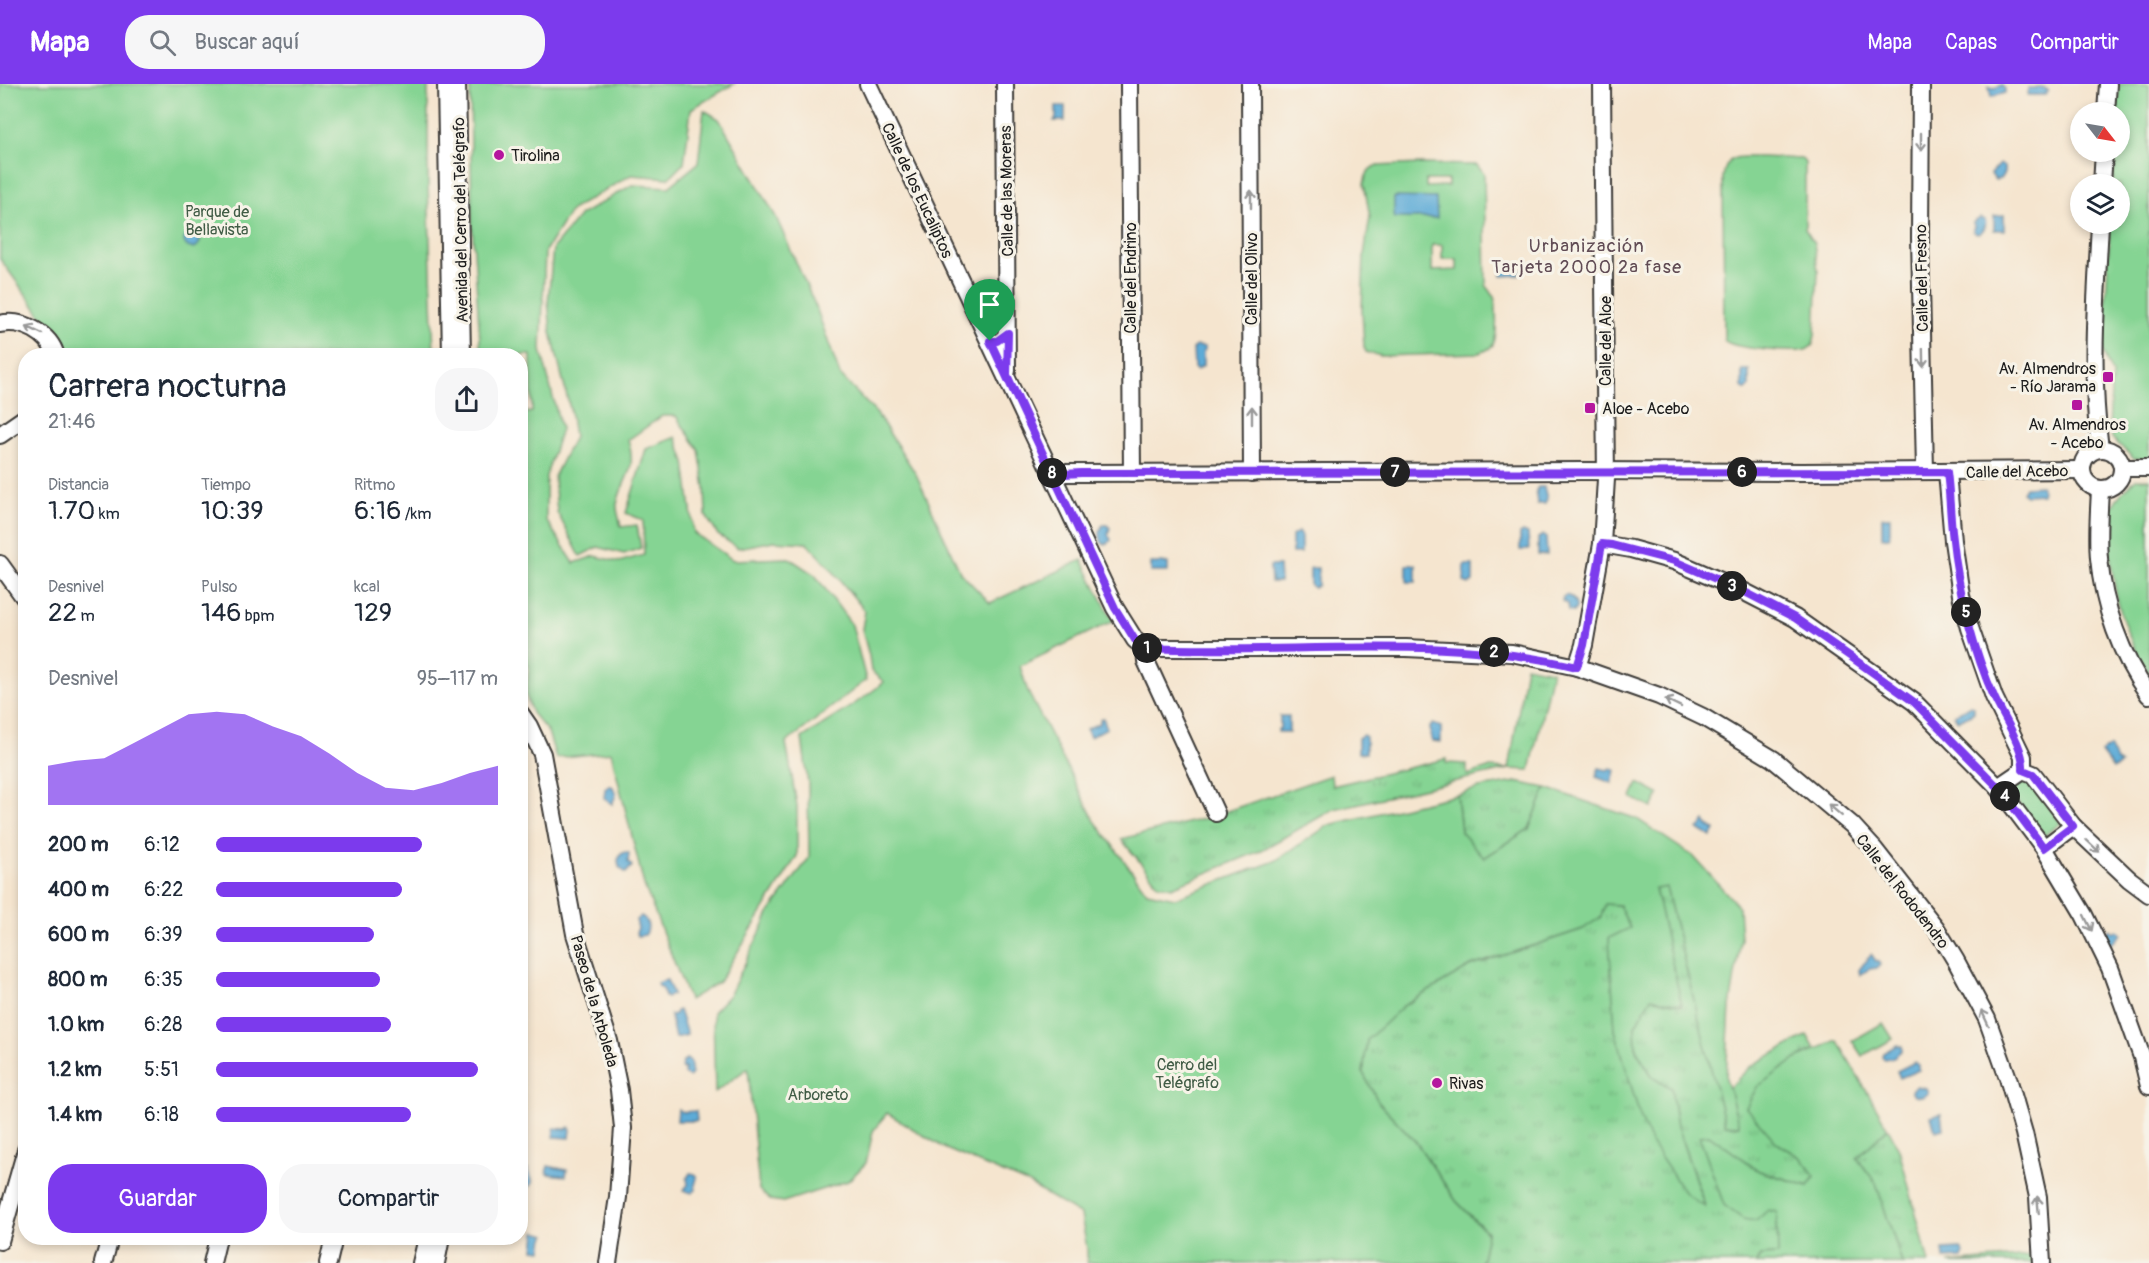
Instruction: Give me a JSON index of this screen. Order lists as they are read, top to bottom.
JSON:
{
  "streets": {
    "street": [
      "Calle de los Eucaliptos",
      "Calle de las Moreras",
      "Avenida del Cerro del Telégrafo",
      "Calle del Endrino",
      "Calle del Fresno",
      "Calle del Olivo",
      "Calle del Aloe",
      "Calle del Acebo",
      "Calle del Rododendro",
      "Paseo de la Arboleda"
    ]
  },
  "crossings": [
    ["Calle de los Eucaliptos", "Calle de las Moreras"],
    ["Calle de los Eucaliptos", "Calle del Acebo"],
    ["Calle de los Eucaliptos", "Calle del Rododendro"],
    ["Calle del Endrino", "Calle del Acebo"],
    ["Calle del Fresno", "Calle del Acebo"],
    ["Calle del Olivo", "Calle del Acebo"],
    ["Calle del Aloe", "Calle del Acebo"],
    ["Calle del Aloe", "Calle del Rododendro"]
  ],
  "one_way": ["Calle del Fresno", "Calle del Olivo"],
  "districts": ["Urbanización Tarjeta 2000 2ª fase"],
  "parks": ["Parque de Bellavista", "Cerro del Telégrafo", "Arboreto"],
  "places": {
    "other": ["Tirolina", "Rivas"],
    "transit": ["Av. Almendros - Río Jarama", "Av. Almendros - Acebo", "Aloe - Acebo"]
  },
  "north": "bottom right",
  "page": {
    "header": "Mapa",
    "search": "Buscar aquí",
    "nav": ["Mapa", "Capas", "Compartir"],
    "heading": ["Carrera nocturna", "21:46"],
    "stats": [
      ["Distancia", "1.70 km"],
      ["Tiempo", "10:39"],
      ["Ritmo", "6:16 /km"],
      ["Desnivel", "22 m"],
      ["Pulso", "146 bpm"],
      ["kcal", "129"]
    ],
    "pins": [
      "6",
      "7",
      "8",
      "3",
      "5",
      "1",
      "2",
      "4"
    ],
    "chart": ["Desnivel", "95–117 m"],
    "list": [
      {
        "name": "200 m",
        "note": "6:12"
      },
      {
        "name": "400 m",
        "note": "6:22"
      },
      {
        "name": "600 m",
        "note": "6:39"
      },
      {
        "name": "800 m",
        "note": "6:35"
      },
      {
        "name": "1.0 km",
        "note": "6:28"
      },
      {
        "name": "1.2 km",
        "note": "5:51"
      },
      {
        "name": "1.4 km",
        "note": "6:18"
      }
    ],
    "buttons": ["Guardar", "Compartir"]
  }
}
